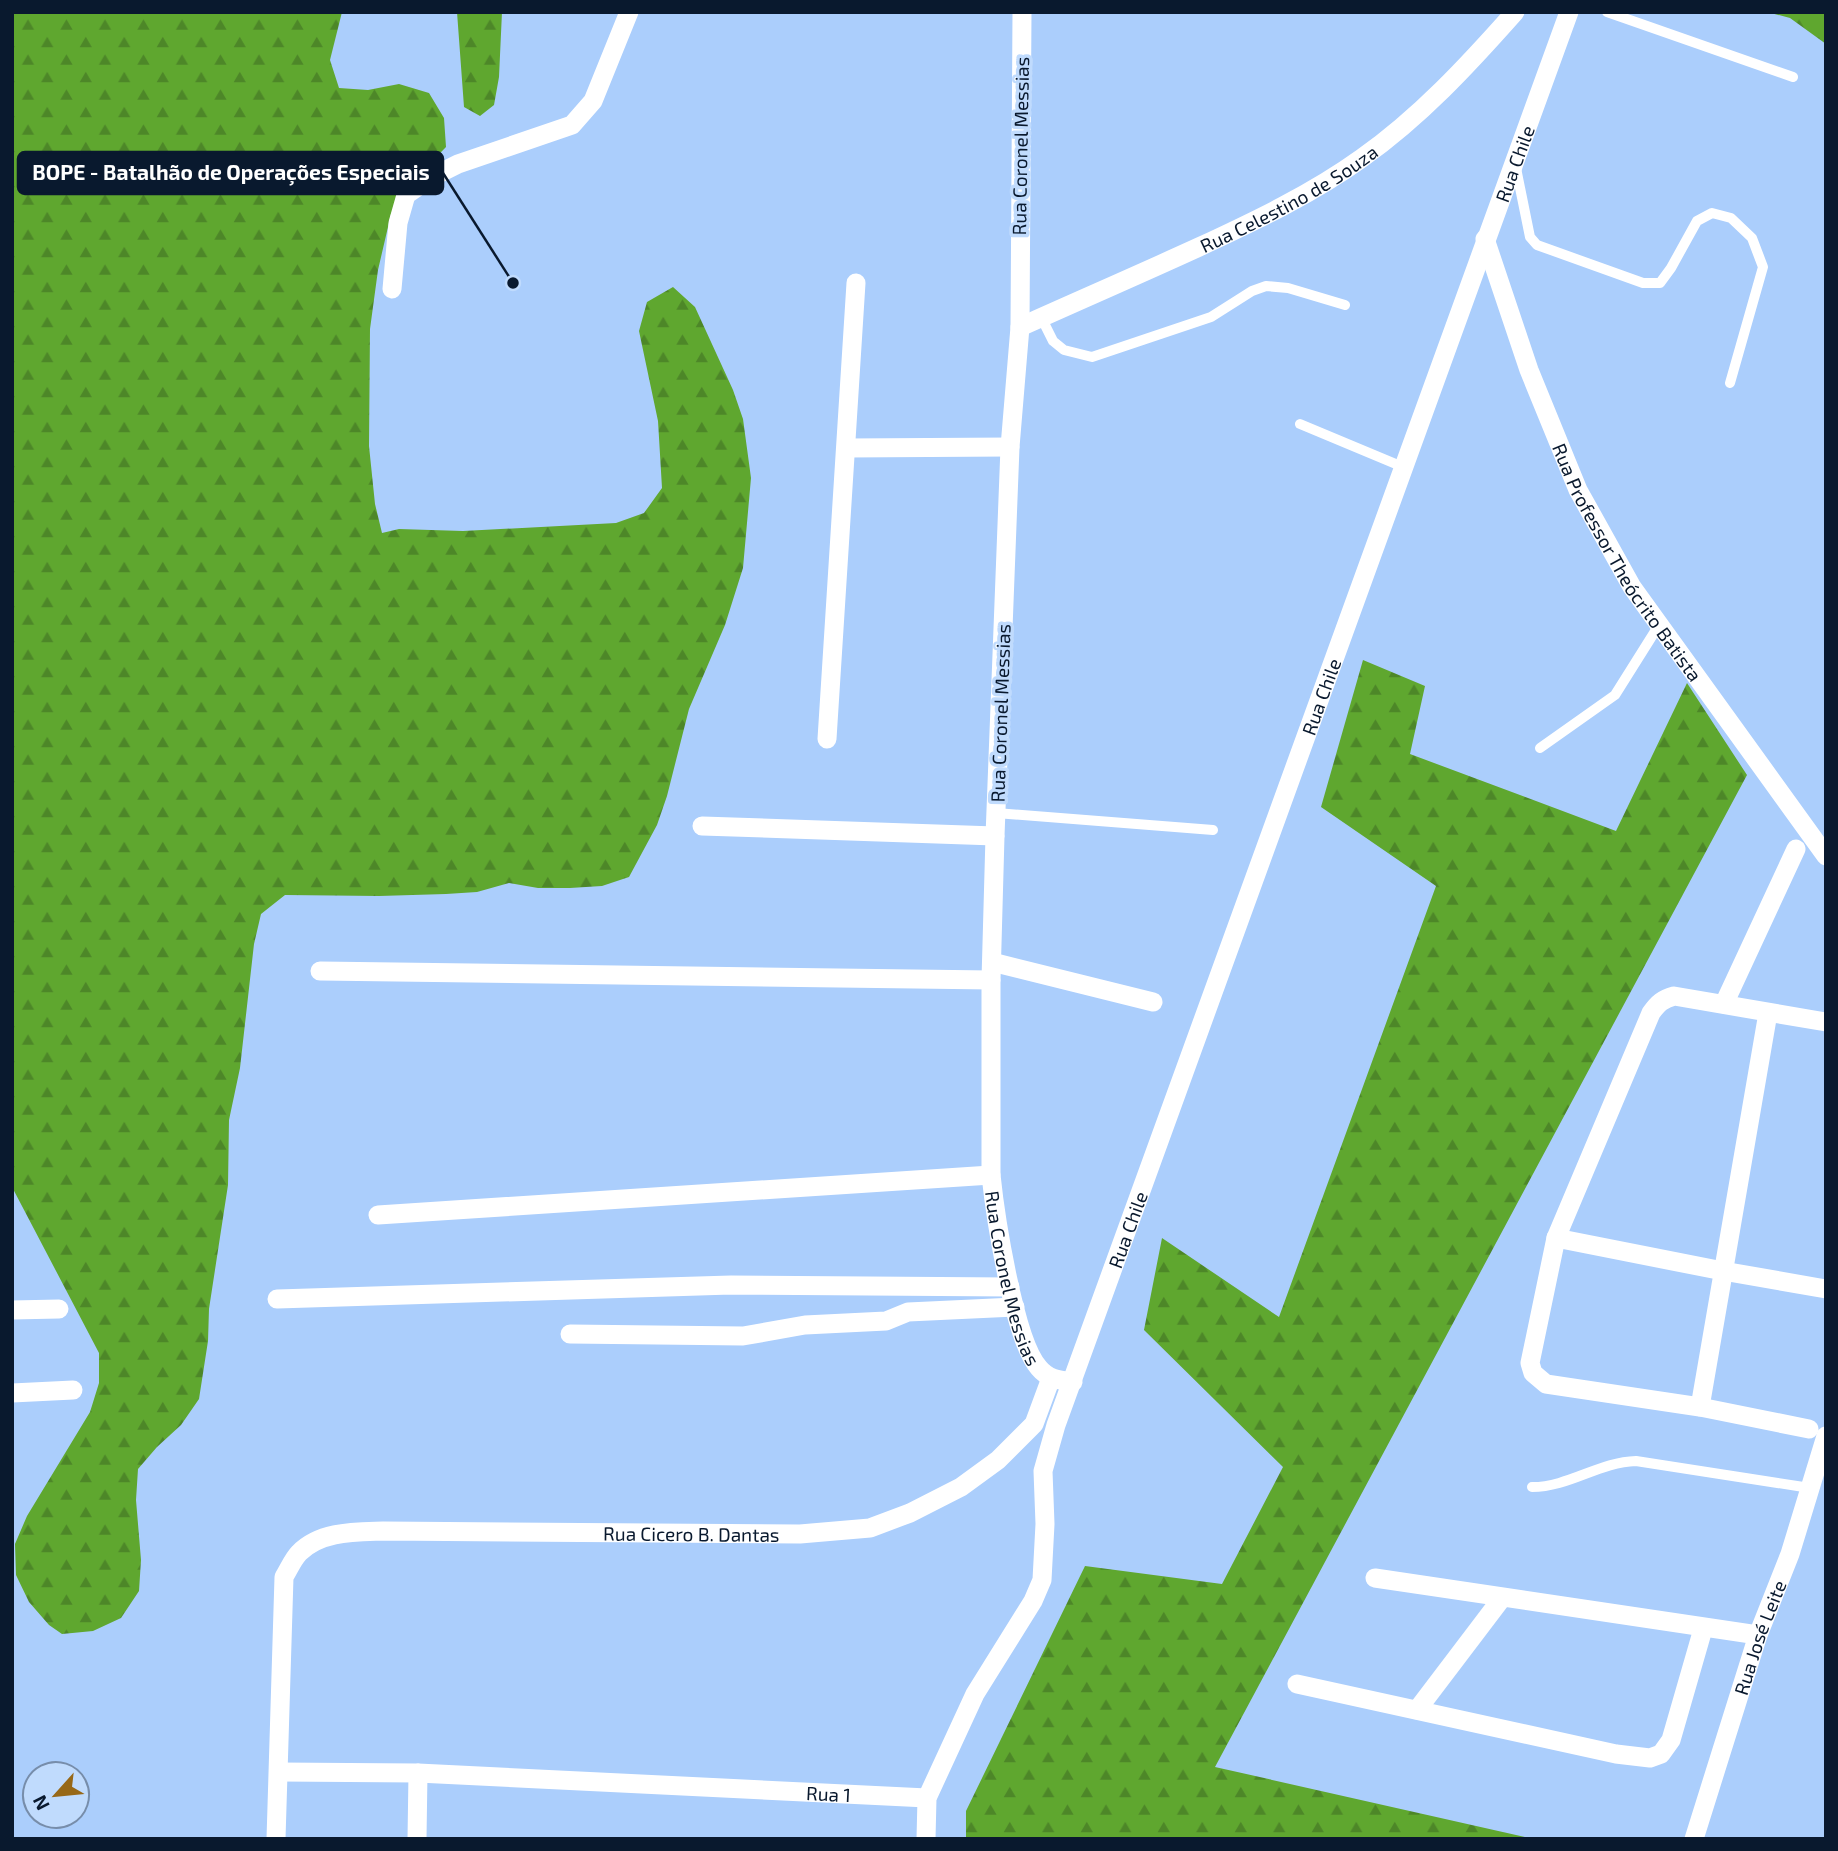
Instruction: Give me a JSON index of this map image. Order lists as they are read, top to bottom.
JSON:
{
  "streets": {
    "street": [
      "Rua Coronel Messias",
      "Rua Chile",
      "Rua Celestino de Souza",
      "Rua Professor Theócrito Batista",
      "Rua Cicero B. Dantas",
      "Rua José Leite",
      "Rua 1"
    ]
  },
  "crossings": [
    ["Rua Coronel Messias", "Rua Chile"],
    ["Rua Coronel Messias", "Rua Celestino de Souza"],
    ["Rua Coronel Messias", "Rua Cicero B. Dantas"],
    ["Rua Chile", "Rua Professor Theócrito Batista"],
    ["Rua Cicero B. Dantas", "Rua 1"]
  ],
  "places": ["BOPE - Batalhão de Operações Especiais"],
  "north": "bottom left"
}
